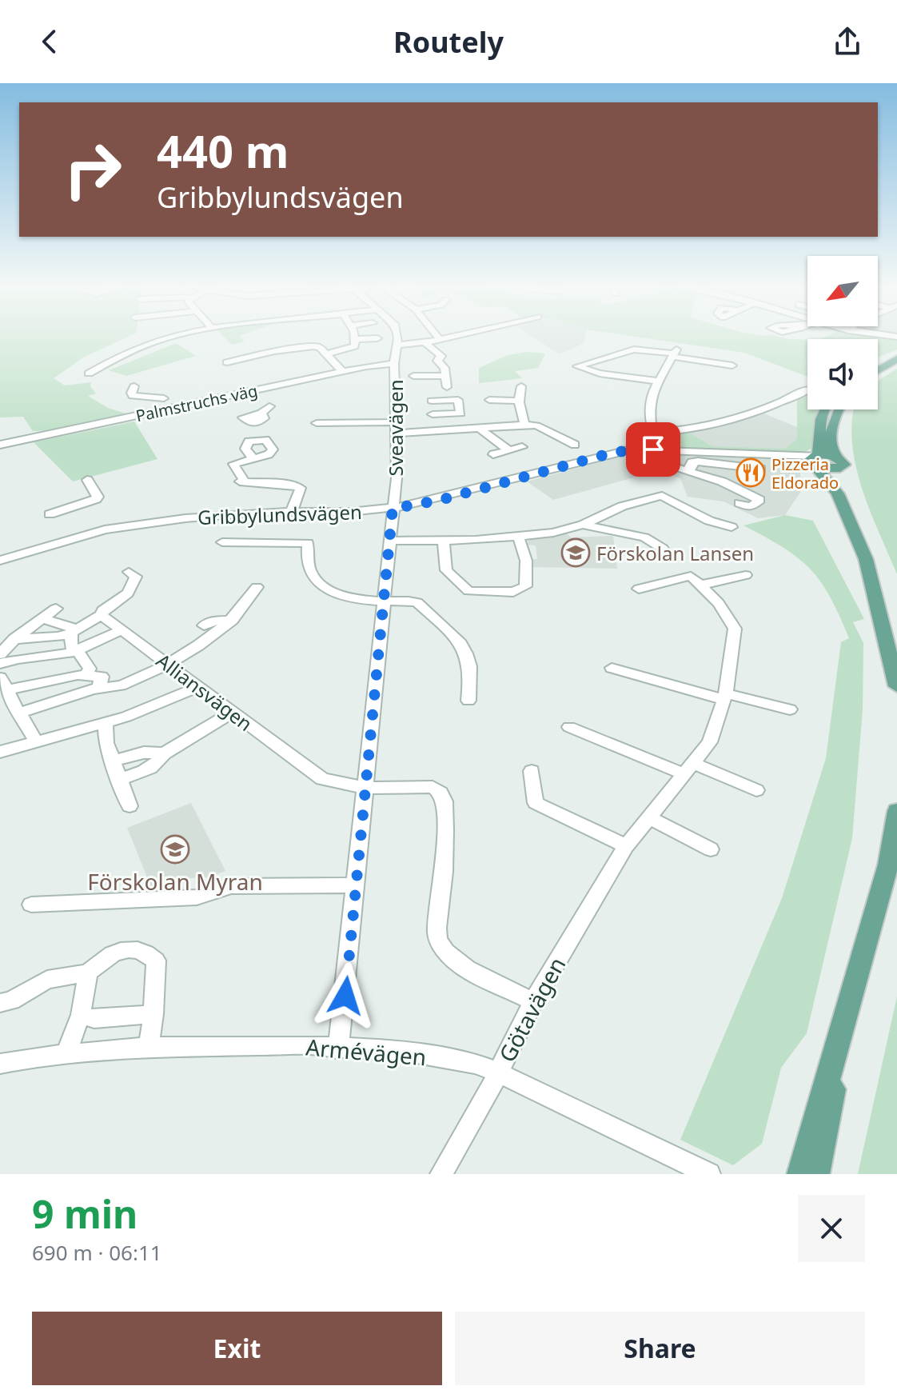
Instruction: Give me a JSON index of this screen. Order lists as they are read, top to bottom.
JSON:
{
  "streets": {
    "street": [
      "Palmstruchs väg",
      "Sveavägen",
      "Gribbylundsvägen",
      "Alliansvägen",
      "Götavägen",
      "Armévägen"
    ]
  },
  "crossings": [
    ["Palmstruchs väg", "Sveavägen"],
    ["Sveavägen", "Gribbylundsvägen"],
    ["Sveavägen", "Alliansvägen"],
    ["Sveavägen", "Armévägen"],
    ["Alliansvägen", "Götavägen"],
    ["Götavägen", "Armévägen"]
  ],
  "places": {
    "restaurant": ["Pizzeria Eldorado"],
    "school or university": ["Förskolan Lansen", "Förskolan Myran"]
  },
  "north": "bottom left",
  "page": {
    "header": "Routely",
    "turn": ["440 m", "Gribbylundsvägen"],
    "heading": ["9 min", "690 m · 06:11"],
    "buttons": ["Exit", "Share"]
  }
}
